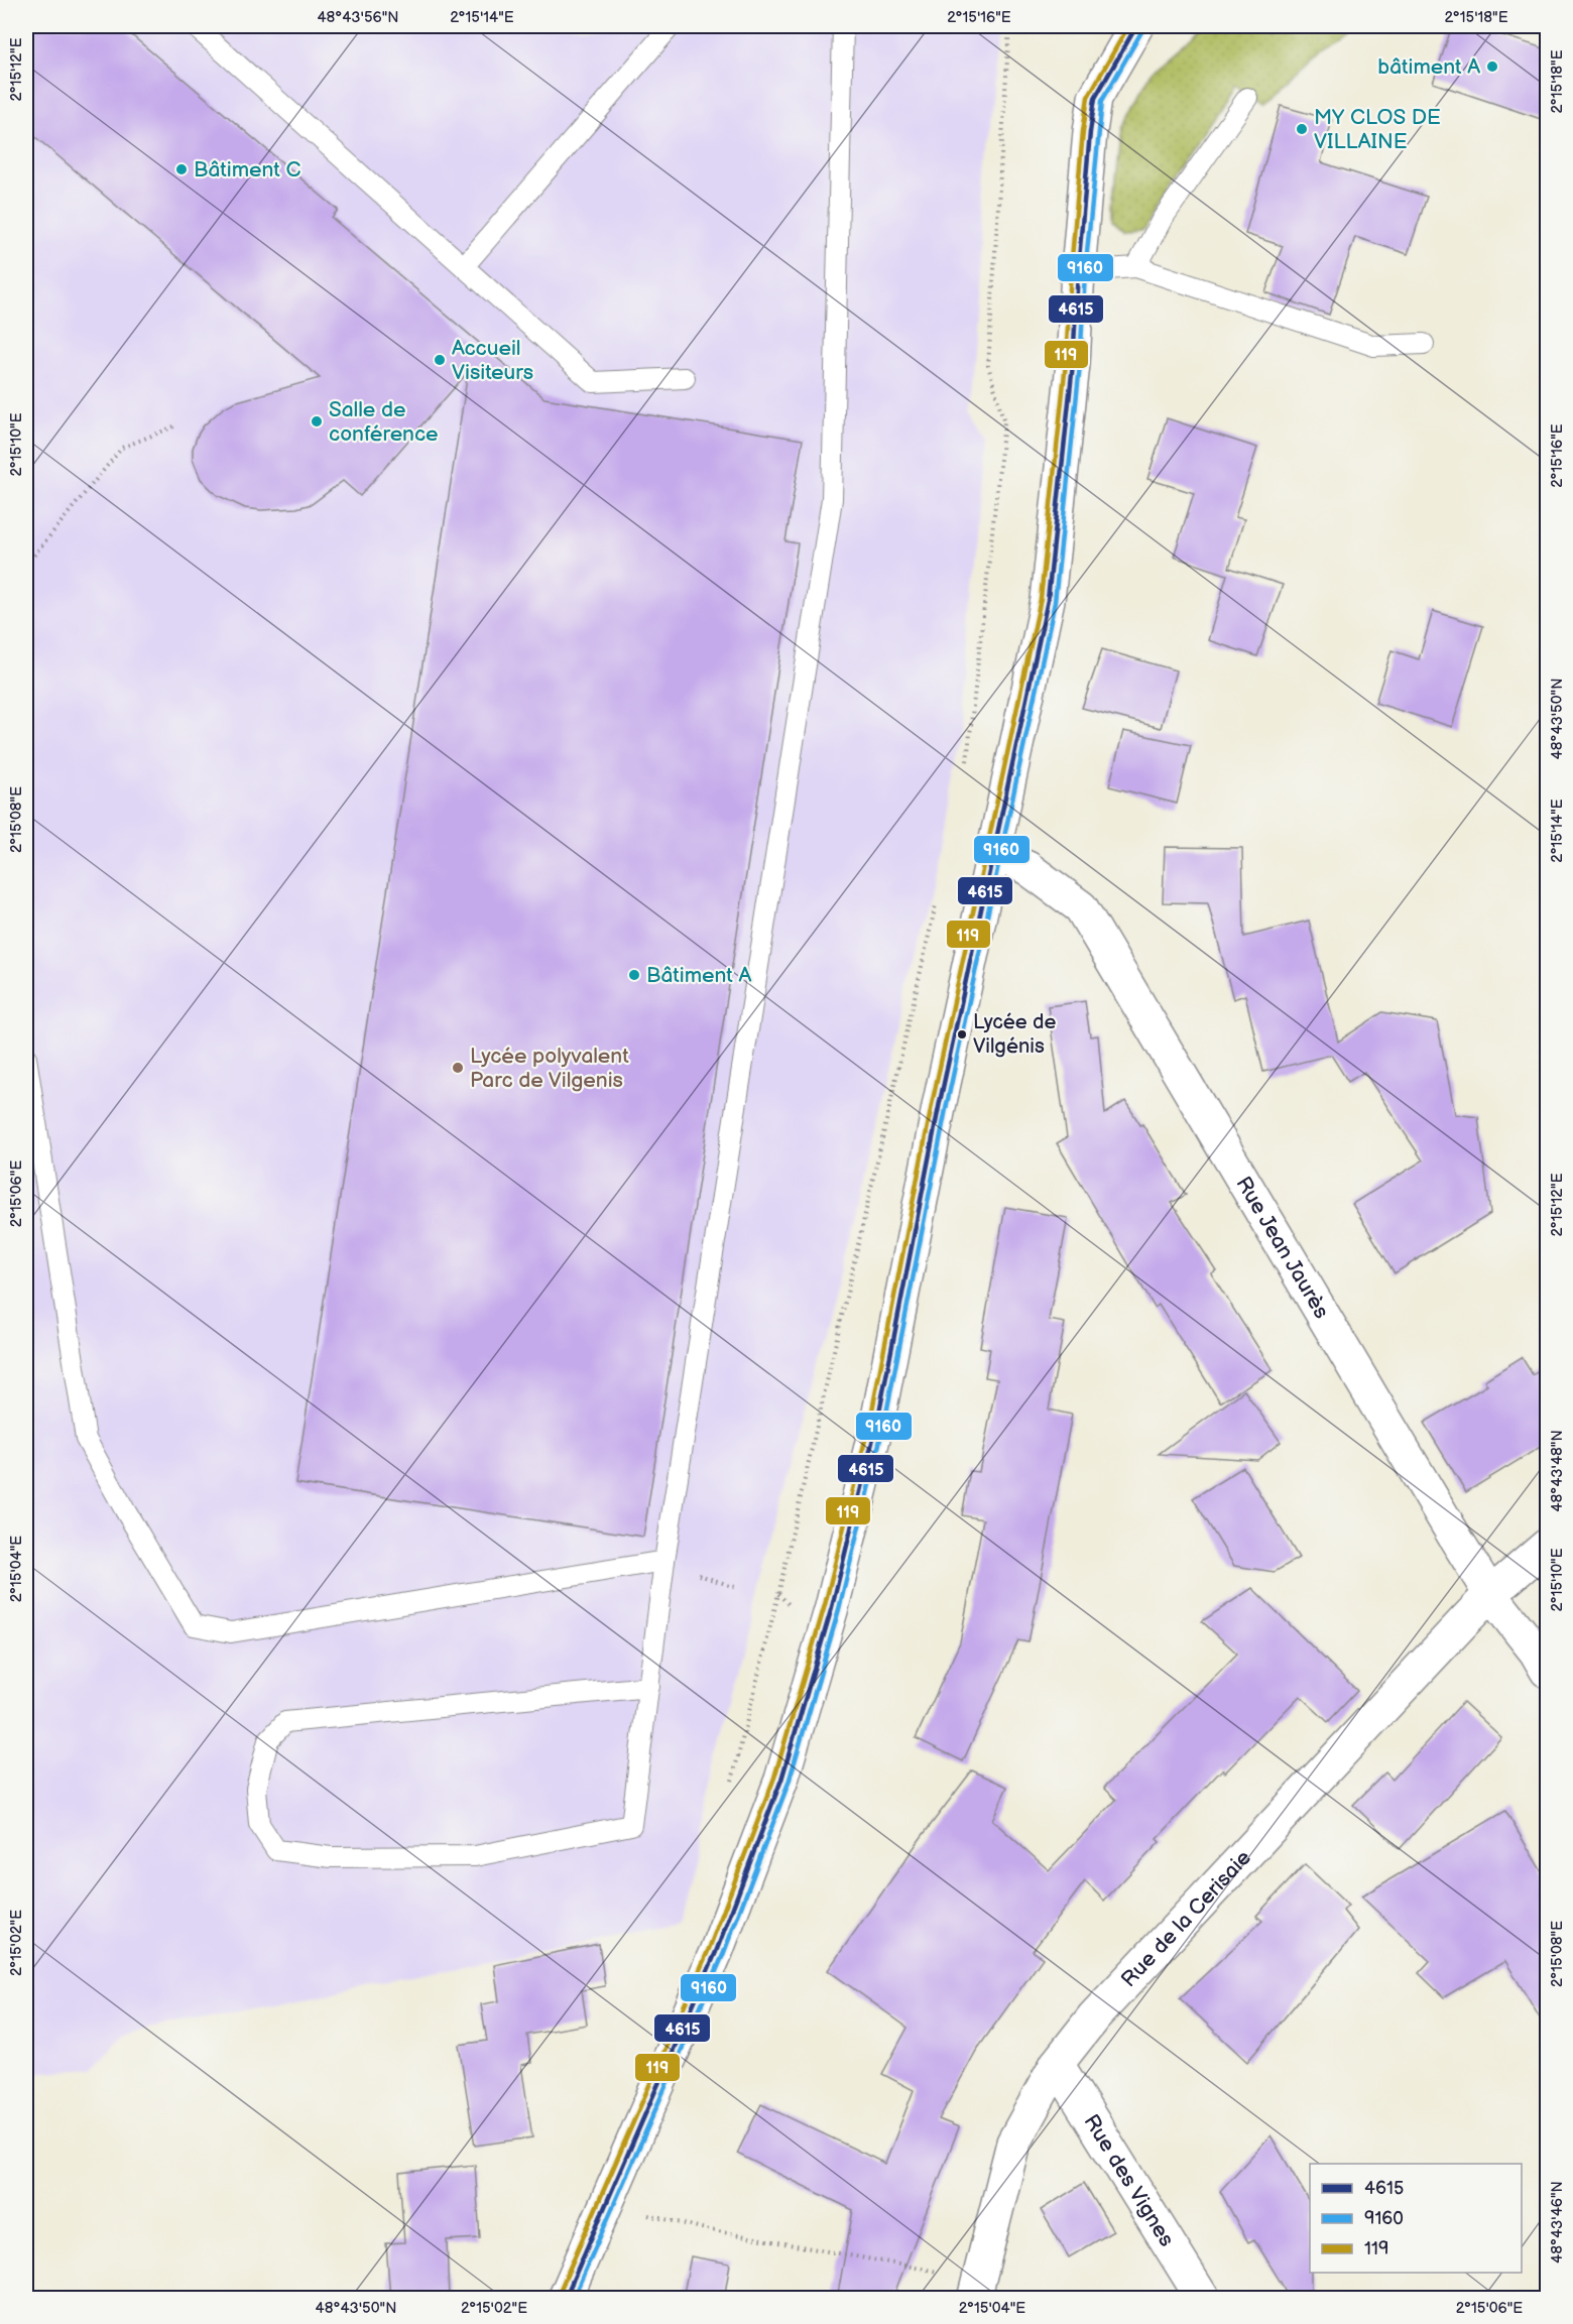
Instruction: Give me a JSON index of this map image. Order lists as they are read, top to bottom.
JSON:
{
  "streets": {
    "street": ["Rue Jean Jaurès", "Rue de la Cerisaie", "Rue des Vignes"]
  },
  "crossings": [
    ["Rue Jean Jaurès", "Rue de la Cerisaie"],
    ["Rue de la Cerisaie", "Rue des Vignes"]
  ],
  "places": [
    "bâtiment A",
    "MY CLOS DE VILLAINE",
    "Bâtiment C",
    "Accueil Visiteurs",
    "Salle de conférence",
    "Bâtiment A",
    "Lycée de Vilgénis",
    "Lycée polyvalent Parc de Vilgenis"
  ],
  "lines": ["transit line 4615", "transit line 119", "transit line 9160"],
  "legend": ["4615", "9160", "119"],
  "coordinates": [
    "48°43'56\"N",
    "2°15'14\"E",
    "2°15'16\"E",
    "2°15'18\"E",
    "2°15'12\"E",
    "2°15'10\"E",
    "48°43'50\"N",
    "2°15'08\"E",
    "2°15'06\"E",
    "48°43'48\"N",
    "2°15'04\"E",
    "2°15'02\"E",
    "48°43'46\"N"
  ]
}
